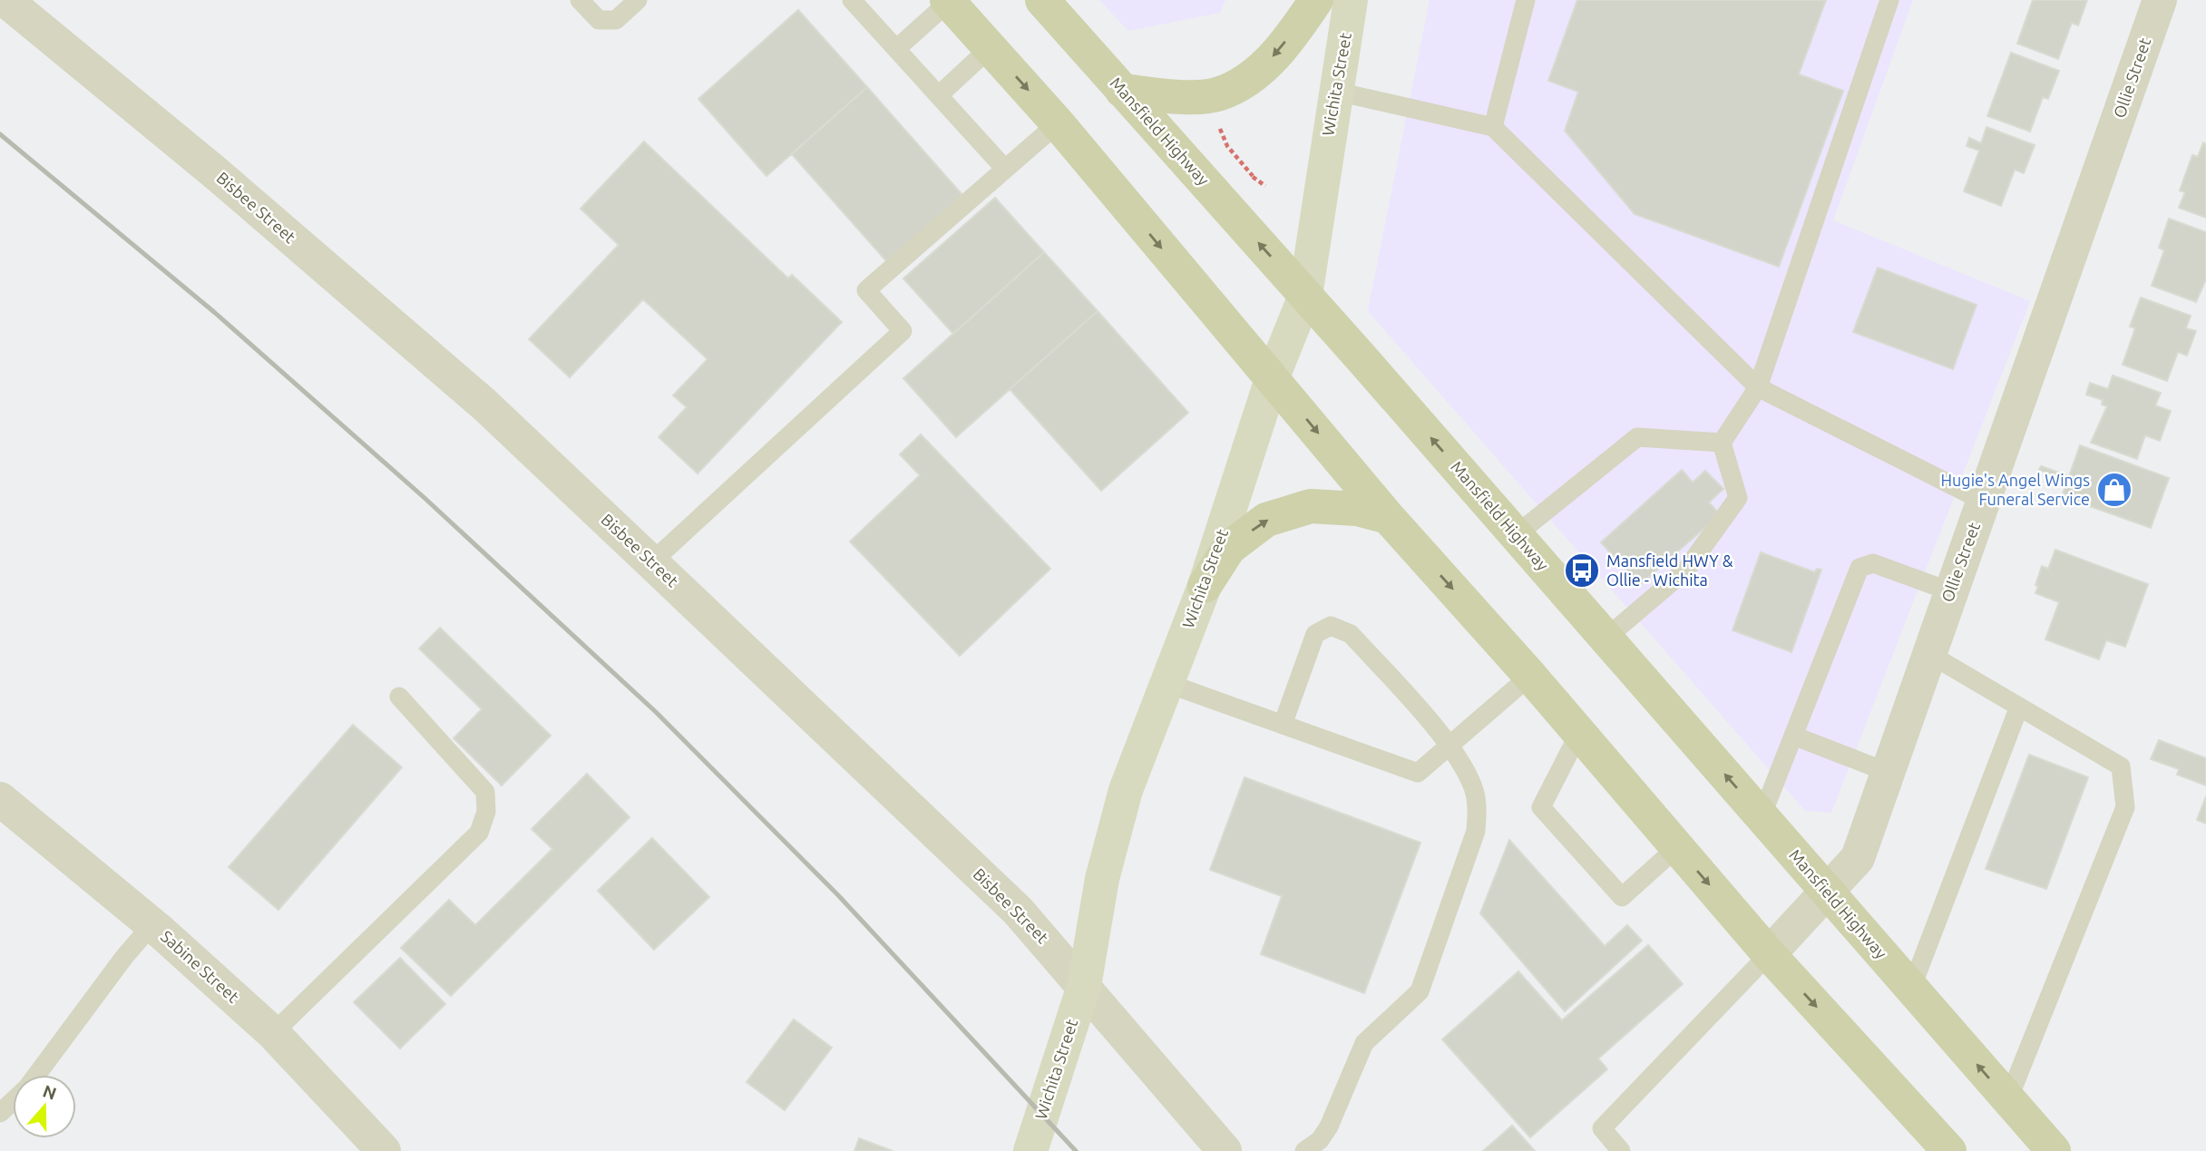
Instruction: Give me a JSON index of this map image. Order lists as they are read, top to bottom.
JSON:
{
  "streets": {
    "main road": ["Wichita Street", "Mansfield Highway"],
    "street": ["Ollie Street", "Bisbee Street", "Sabine Street"]
  },
  "crossings": [
    ["Ollie Street", "Mansfield Highway"],
    ["Wichita Street", "Mansfield Highway"],
    ["Wichita Street", "Bisbee Street"]
  ],
  "places": {
    "shop": ["Hugie's Angel Wings Funeral Service"],
    "bus stop": ["Mansfield HWY & Ollie - Wichita"]
  },
  "north": "top"
}
